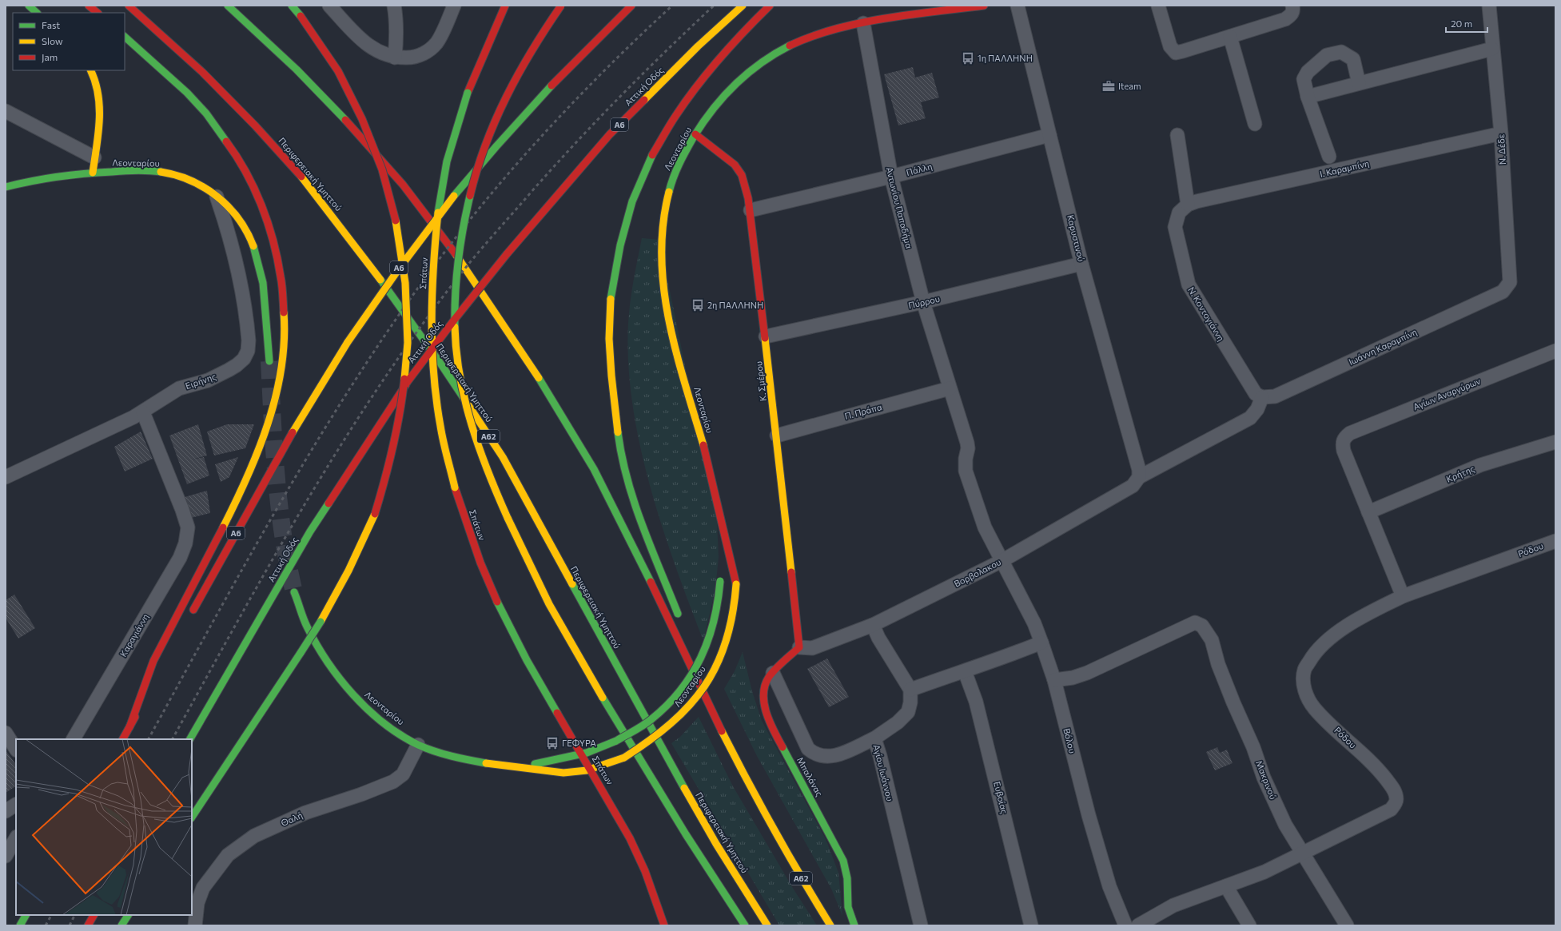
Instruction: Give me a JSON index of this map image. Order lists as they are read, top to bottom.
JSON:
{
  "streets": {
    "main road": [
      "Αττική Οδός",
      "Α6",
      "Λεονταρίου",
      "Περιφερειακή Υμηττού",
      "Σπάτων",
      "Κ. Σμέρου",
      "Α62",
      "Μπαλάνας"
    ],
    "street": [
      "Ν. Δέδε",
      "Ι. Καραμπίνη",
      "Πάλλη",
      "Αντωνίου Παπαδήμα",
      "Καρυστινού",
      "Πύρρου",
      "Ν. Koντογιάννη",
      "Ιωάννη Καραμπίνη",
      "Ειρήνης",
      "Αγίων Αναργύρων",
      "Π. Πράπα",
      "Κρήτης",
      "Ρόδου",
      "Βορβολακου",
      "Καραγιάννη",
      "Βόλου",
      "Αγίου Ιωάννου",
      "Μακρινού",
      "Ευβοίας",
      "Θαλή"
    ]
  },
  "crossings": [
    ["Λεονταρίου", "Αντωνίου Παπαδήμα"],
    ["Λεονταρίου", "Σπάτων"],
    ["Λεονταρίου", "Ειρήνης"],
    ["Λεονταρίου", "Κ. Σμέρου"],
    ["Λεονταρίου", "Θαλή"],
    ["Ν. Δέδε", "Ι. Καραμπίνη"],
    ["Ν. Δέδε", "Ιωάννη Καραμπίνη"],
    ["Ι. Καραμπίνη", "Ν. Koντογιάννη"],
    ["Πάλλη", "Αντωνίου Παπαδήμα"],
    ["Πάλλη", "Καρυστινού"],
    ["Πάλλη", "Κ. Σμέρου"],
    ["Αντωνίου Παπαδήμα", "Πύρρου"],
    ["Αντωνίου Παπαδήμα", "Π. Πράπα"],
    ["Αντωνίου Παπαδήμα", "Βορβολακου"],
    ["Αντωνίου Παπαδήμα", "Βόλου"],
    ["Καρυστινού", "Πύρρου"],
    ["Καρυστινού", "Βορβολακου"],
    ["Πύρρου", "Κ. Σμέρου"],
    ["Ν. Koντογιάννη", "Ιωάννη Καραμπίνη"],
    ["Ν. Koντογιάννη", "Βορβολακου"],
    ["Ιωάννη Καραμπίνη", "Βορβολακου"],
    ["Ειρήνης", "Καραγιάννη"],
    ["Κ. Σμέρου", "Π. Πράπα"],
    ["Κ. Σμέρου", "Βορβολακου"],
    ["Κ. Σμέρου", "Μπαλάνας"],
    ["Αγίων Αναργύρων", "Κρήτης"],
    ["Ρόδου", "Μακρινού"],
    ["Βορβολακου", "Βόλου"],
    ["Βορβολακου", "Μπαλάνας"],
    ["Βόλου", "Μακρινού"]
  ],
  "places": {
    "bus stop": ["1η ΠΑΛΛΗΝΗ", "2η ΠΑΛΛΗΝΗ", "ΓΕΦΥΡΑ"],
    "office": ["Iteam"]
  },
  "legend": ["Fast", "Slow", "Jam"],
  "scale_bar": "20 m"
}
